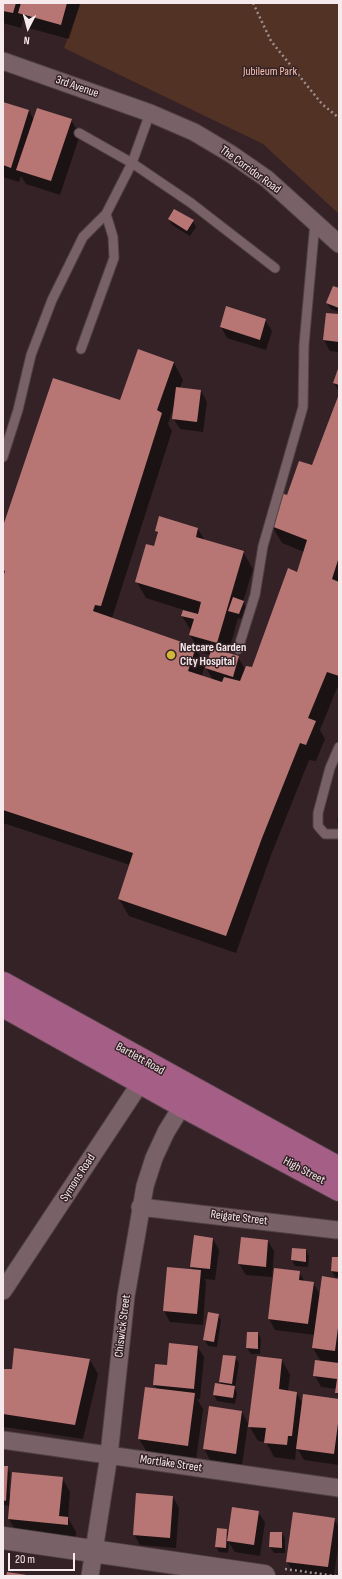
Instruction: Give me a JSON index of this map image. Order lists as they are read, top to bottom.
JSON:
{
  "streets": {
    "main road": ["Bartlett Road", "High Street"],
    "street": [
      "3rd Avenue",
      "The Corridor Road",
      "Symons Road",
      "Reigate Street",
      "Chiswick Street",
      "Mortlake Street"
    ]
  },
  "crossings": [
    ["3rd Avenue", "The Corridor Road"],
    ["Bartlett Road", "High Street"],
    ["Bartlett Road", "Symons Road"],
    ["Bartlett Road", "Chiswick Street"],
    ["Reigate Street", "Chiswick Street"],
    ["Chiswick Street", "Mortlake Street"]
  ],
  "parks": ["Jubileum Park"],
  "places": ["Netcare Garden City Hospital"],
  "scale_bar": "20 m",
  "north": "bottom"
}
